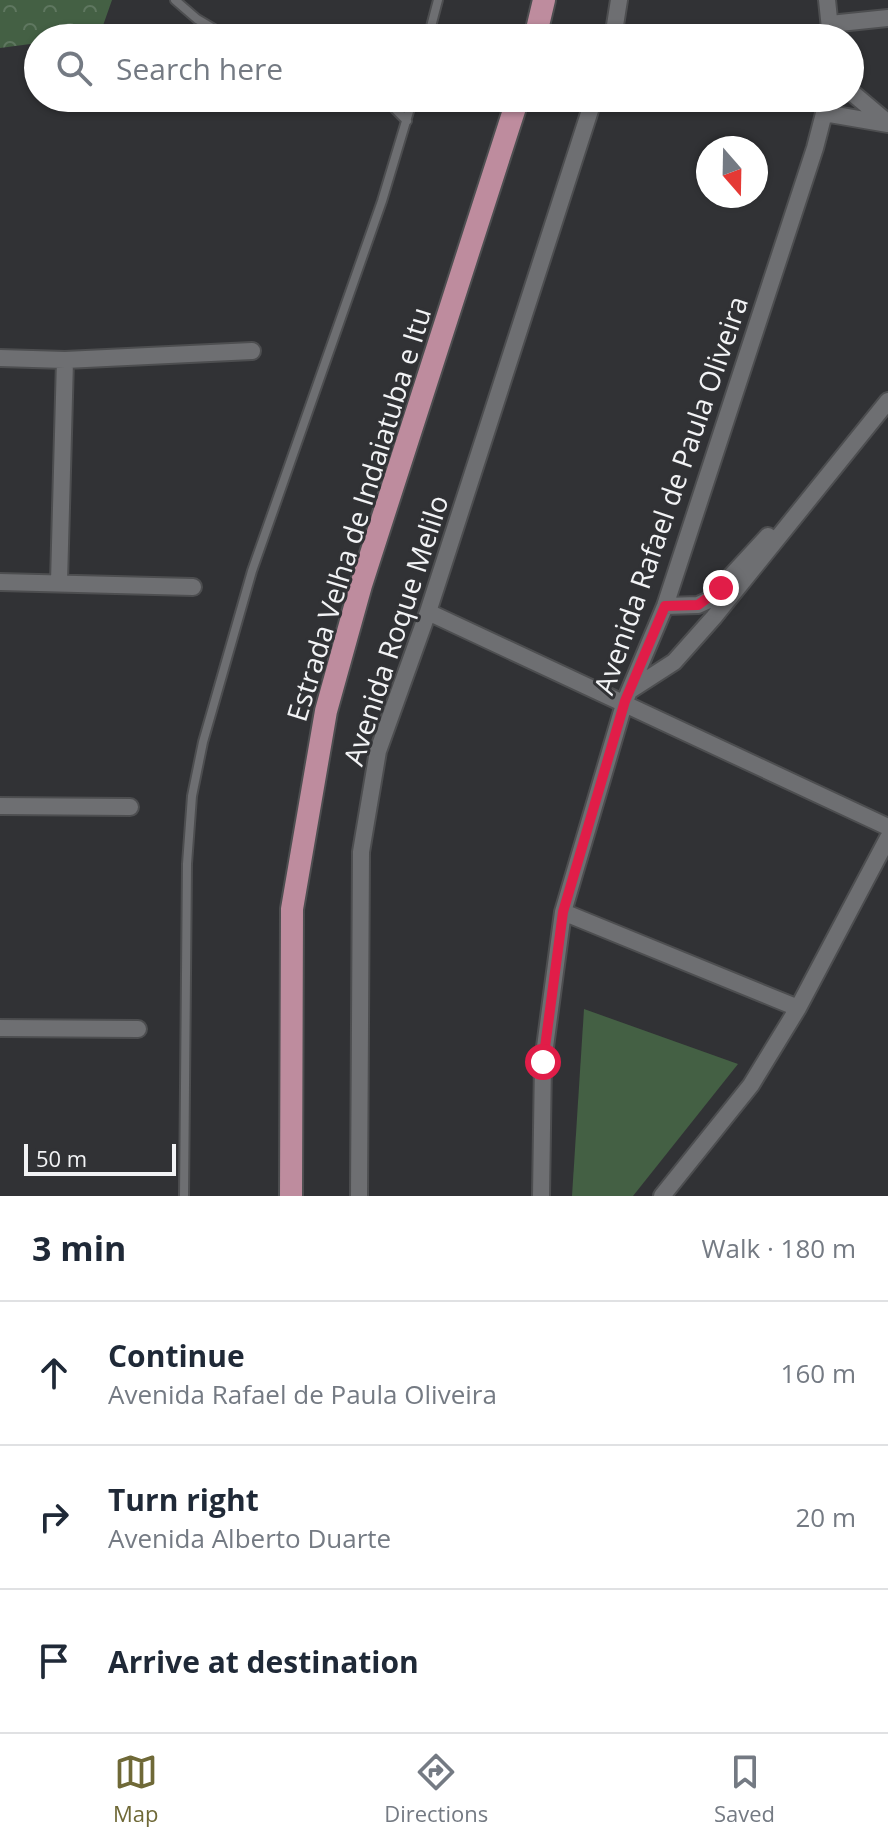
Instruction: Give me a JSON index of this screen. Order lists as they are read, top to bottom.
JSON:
{
  "streets": {
    "main road": ["Estrada Velha de Indaiatuba e Itu"],
    "street": ["Avenida Rafael de Paula Oliveira", "Avenida Roque Melilo"]
  },
  "scale_bar": "50 m",
  "north": "bottom",
  "page": {
    "search": "Search here",
    "scale": "50 m",
    "heading": ["3 min", "Walk · 180 m"],
    "list": [
      ["Continue", "Avenida Rafael de Paula Oliveira", "160 m"],
      ["Turn right", "Avenida Alberto Duarte", "20 m"],
      "Arrive at destination"
    ],
    "nav": ["Map", "Directions", "Saved"]
  }
}
